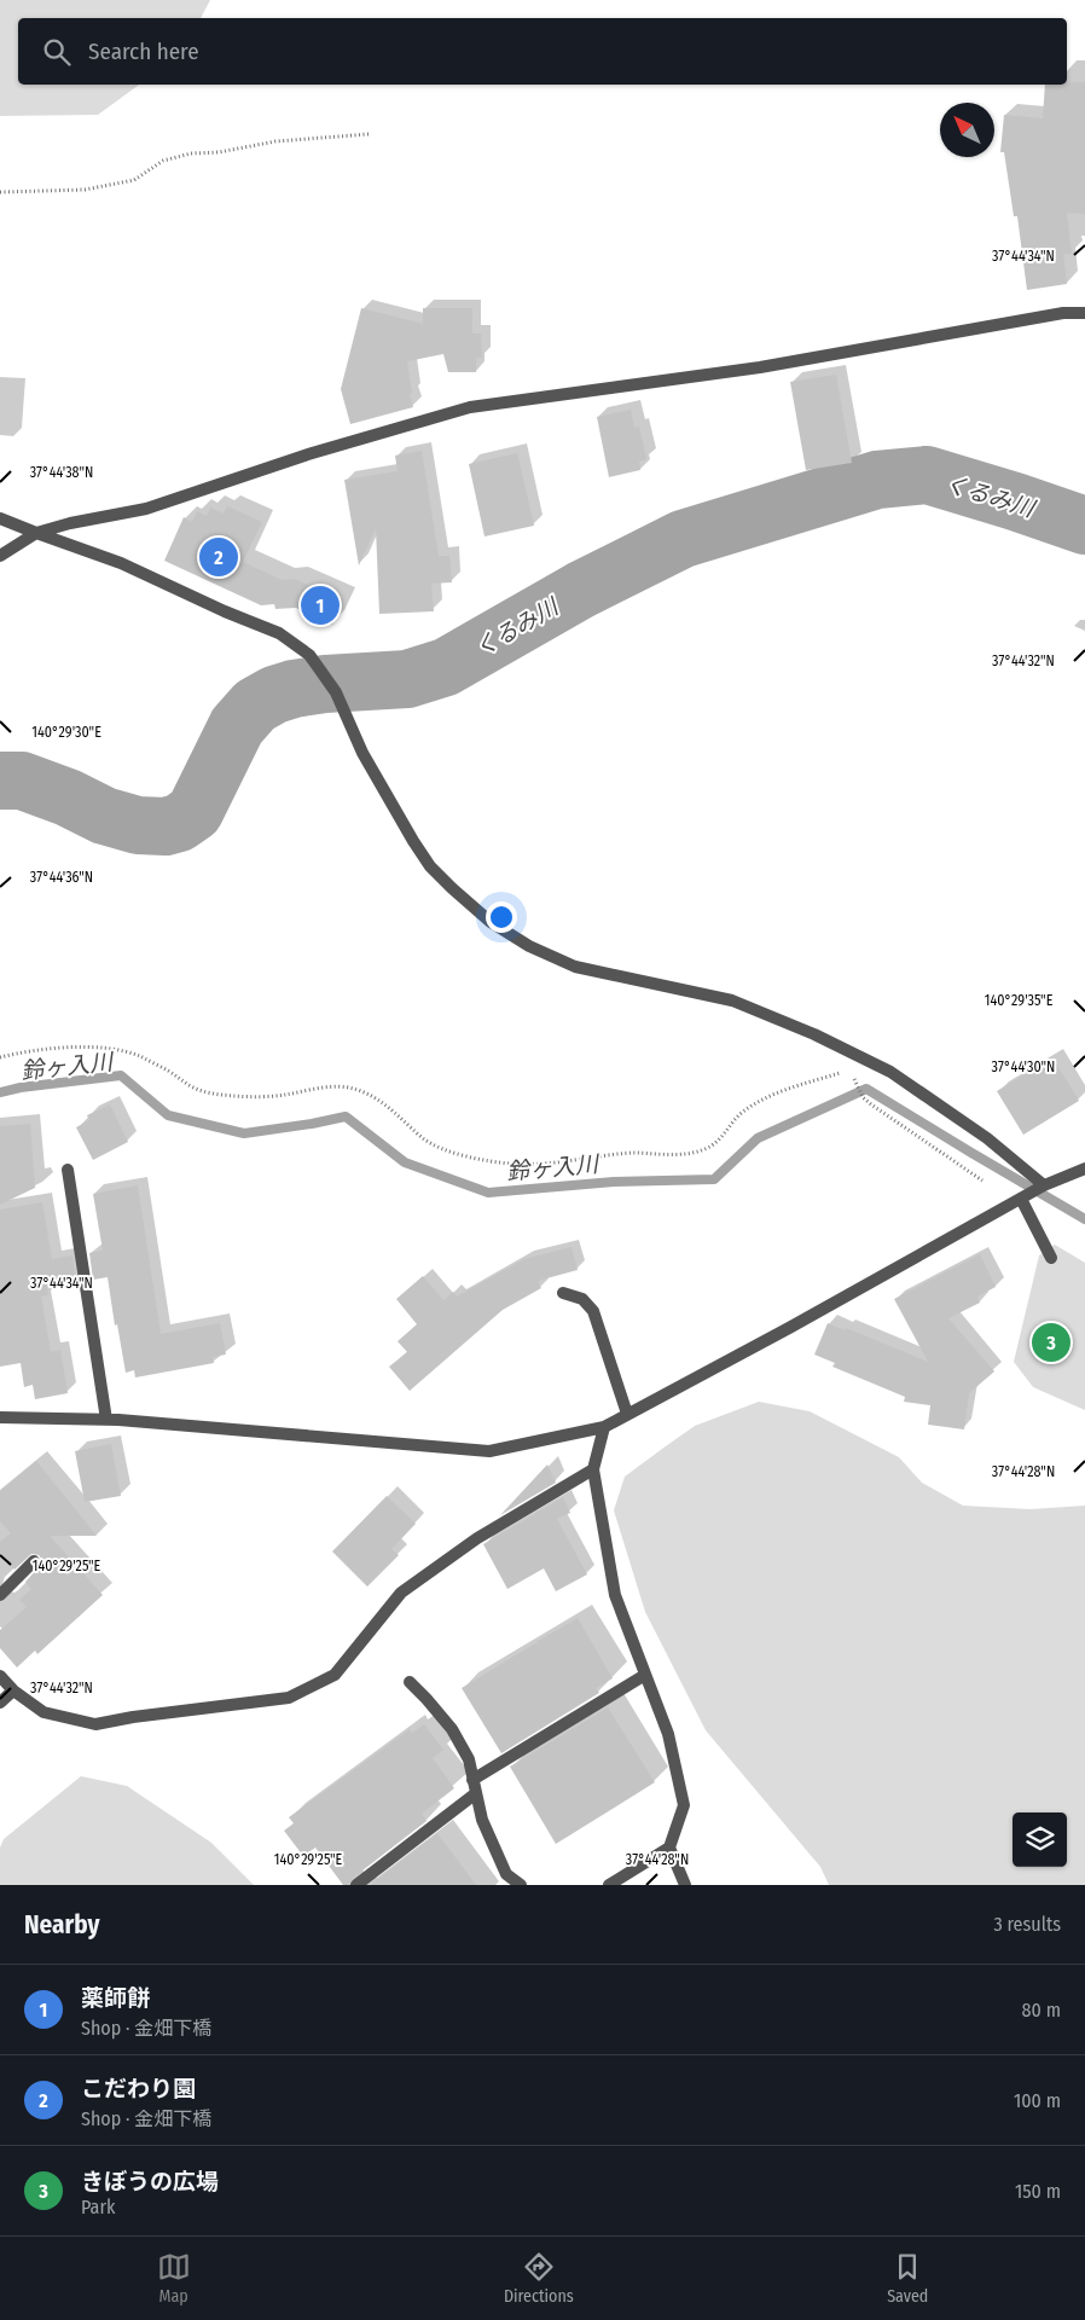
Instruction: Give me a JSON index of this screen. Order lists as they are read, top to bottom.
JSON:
{
  "water": ["くるみ川", "鈴ヶ入川"],
  "north": "top left",
  "page": {
    "search": "Search here",
    "pins": ["2", "1", "3"],
    "heading": ["Nearby", "3 results"],
    "list": [
      {
        "mark": "1",
        "name": "薬師餅",
        "note": "Shop · 金畑下橋",
        "value": "80 m"
      },
      {
        "mark": "2",
        "name": "こだわり園",
        "note": "Shop · 金畑下橋",
        "value": "100 m"
      },
      {
        "mark": "3",
        "name": "きぼうの広場",
        "note": "Park",
        "value": "150 m"
      }
    ],
    "nav": ["Map", "Directions", "Saved"]
  },
  "coordinates": [
    "37°44'34\"N",
    "37°44'38\"N",
    "37°44'32\"N",
    "140°29'30\"E",
    "37°44'36\"N",
    "140°29'35\"E",
    "37°44'30\"N",
    "37°44'28\"N",
    "140°29'25\"E"
  ]
}
